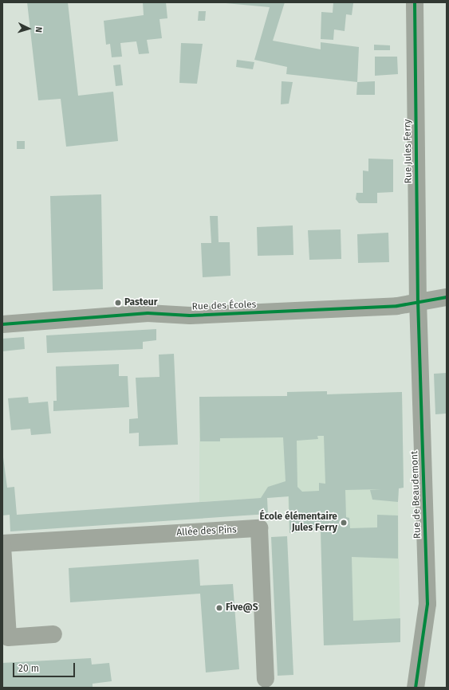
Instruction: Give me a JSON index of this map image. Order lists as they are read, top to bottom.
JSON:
{
  "streets": {
    "street": [
      "Rue Jules Ferry",
      "Rue des Écoles",
      "Rue de Beaudemont",
      "Allée des Pins"
    ]
  },
  "crossings": [
    ["Rue Jules Ferry", "Rue des Écoles"],
    ["Rue Jules Ferry", "Rue de Beaudemont"],
    ["Rue des Écoles", "Rue de Beaudemont"]
  ],
  "places": ["Pasteur", "École élémentaire Jules Ferry", "Five@S"],
  "scale_bar": "20 m",
  "north": "right"
}
